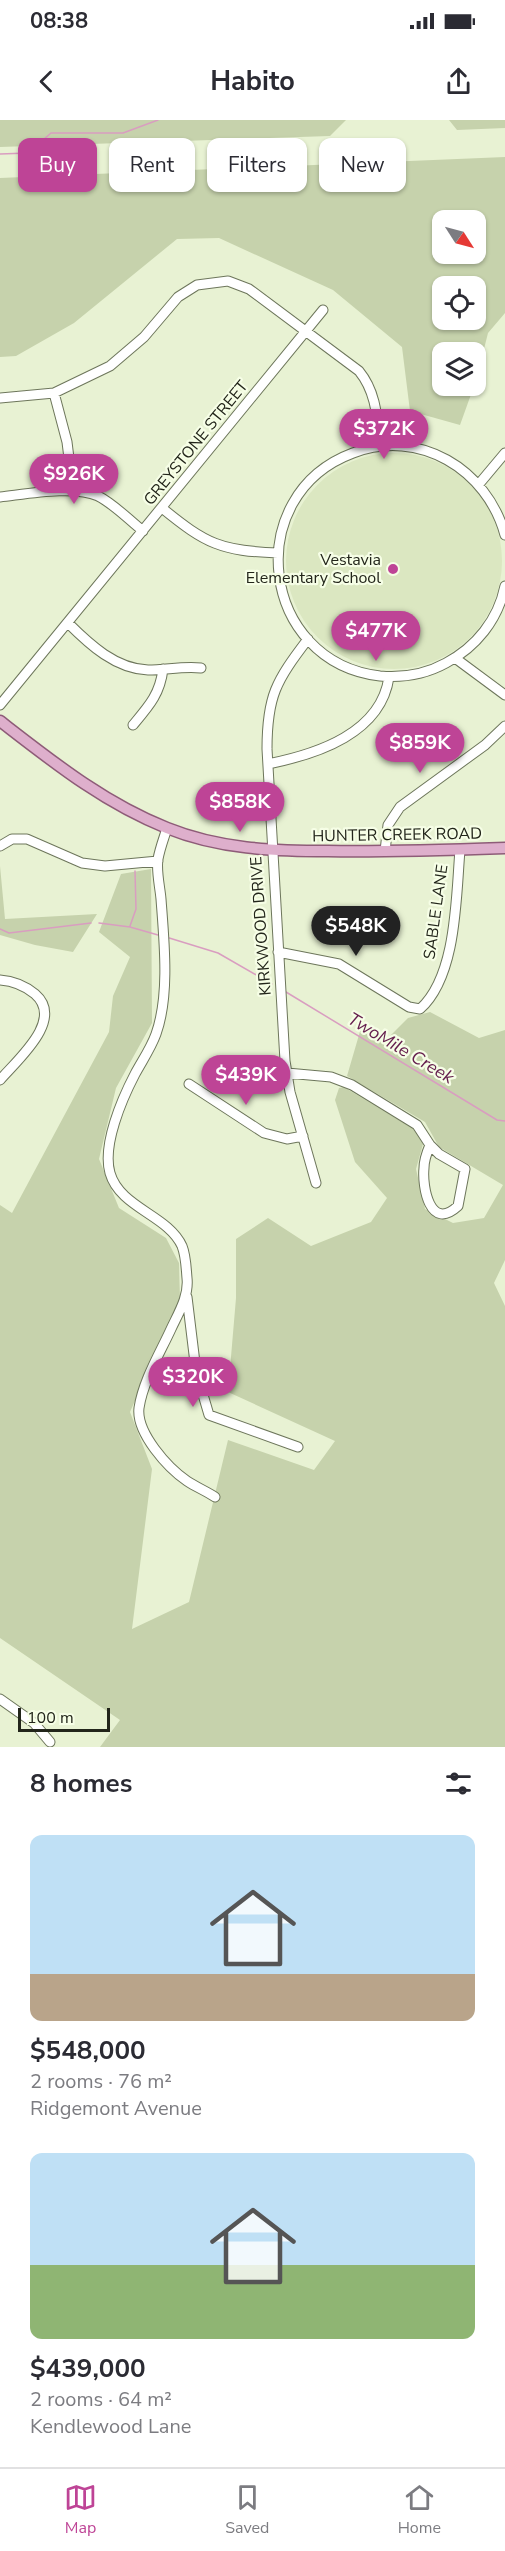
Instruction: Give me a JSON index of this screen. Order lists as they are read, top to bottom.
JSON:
{
  "streets": {
    "main road": ["HUNTER CREEK ROAD"],
    "street": ["GREYSTONE STREET", "SABLE LANE", "KIRKWOOD DRIVE"]
  },
  "crossings": [
    ["HUNTER CREEK ROAD", "SABLE LANE"],
    ["HUNTER CREEK ROAD", "KIRKWOOD DRIVE"],
    ["SABLE LANE", "KIRKWOOD DRIVE"]
  ],
  "water": ["TwoMile Creek"],
  "places": ["Vestavia Elementary School"],
  "scale_bar": "100 m",
  "north": "bottom right",
  "page": {
    "status": "08:38",
    "header": "Habito",
    "chip": [
      "Buy",
      "Rent",
      "Filters",
      "New"
    ],
    "price": [
      "$372K",
      "$926K",
      "$477K",
      "$859K",
      "$858K",
      "$548K",
      "$439K",
      "$320K"
    ],
    "scale": "100 m",
    "heading": "8 homes",
    "list": [
      {
        "name": "$548,000",
        "note": "2 rooms · 76 m² · Ridgemont Avenue"
      },
      {
        "name": "$439,000",
        "note": "2 rooms · 64 m² · Kendlewood Lane"
      }
    ],
    "tabs": ["Map", "Saved", "Home"]
  }
}
